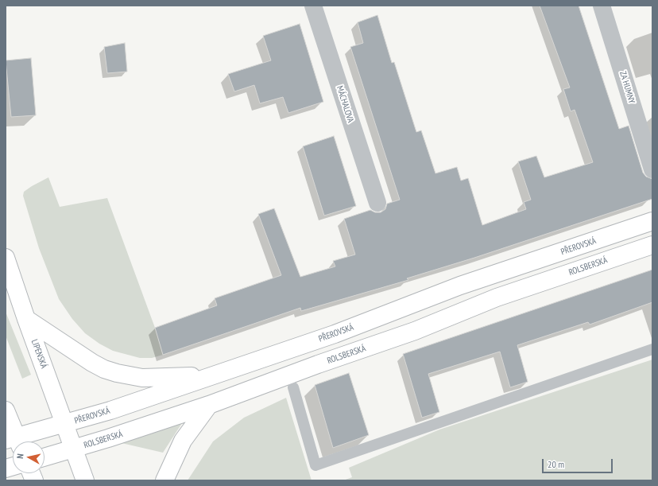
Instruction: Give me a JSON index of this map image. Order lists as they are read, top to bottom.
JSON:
{
  "streets": {
    "main road": ["PŘEROVSKÁ", "ROLSBERSKÁ", "LIPENSKÁ"],
    "street": ["ZA HUMNY", "MÁCHALOVA"]
  },
  "crossings": [
    ["PŘEROVSKÁ", "LIPENSKÁ"],
    ["ROLSBERSKÁ", "LIPENSKÁ"]
  ],
  "scale_bar": "20 m",
  "north": "left"
}
